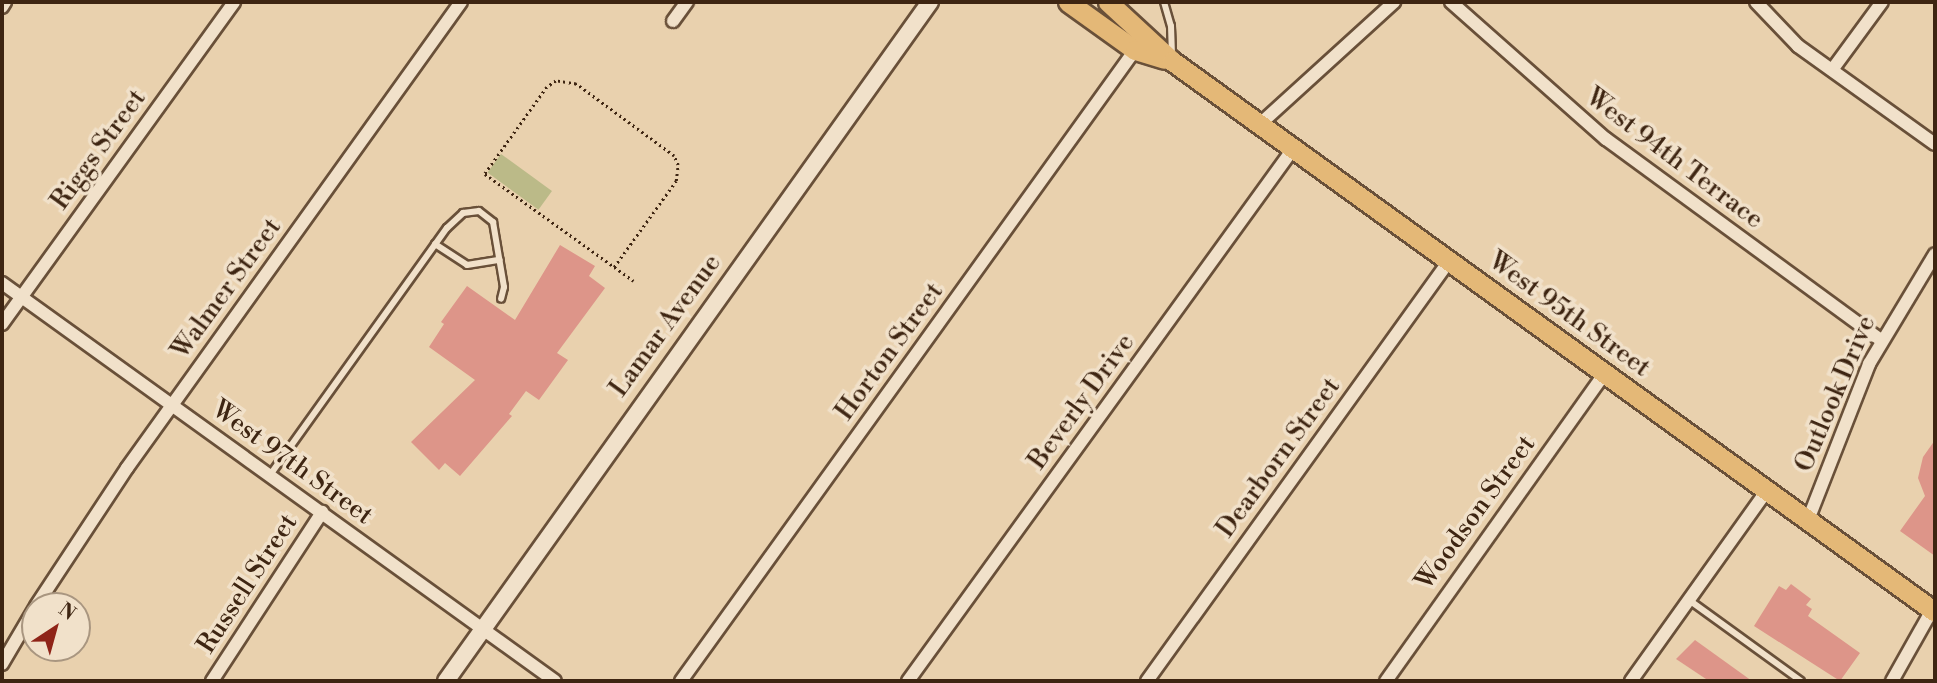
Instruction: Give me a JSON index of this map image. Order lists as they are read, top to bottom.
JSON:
{
  "streets": {
    "main road": ["West 95th Street"],
    "street": [
      "Riggs Street",
      "West 94th Terrace",
      "Walmer Street",
      "Lamar Avenue",
      "Horton Street",
      "Outlook Drive",
      "Beverly Drive",
      "Dearborn Street",
      "West 97th Street",
      "Woodson Street",
      "Russell Street"
    ]
  },
  "crossings": [
    ["Riggs Street", "West 97th Street"],
    ["West 94th Terrace", "Outlook Drive"],
    ["Walmer Street", "West 97th Street"],
    ["West 95th Street", "Horton Street"],
    ["West 95th Street", "Outlook Drive"],
    ["West 95th Street", "Beverly Drive"],
    ["West 95th Street", "Dearborn Street"],
    ["West 95th Street", "Woodson Street"],
    ["Lamar Avenue", "West 97th Street"],
    ["West 97th Street", "Russell Street"]
  ],
  "north": "top right"
}
